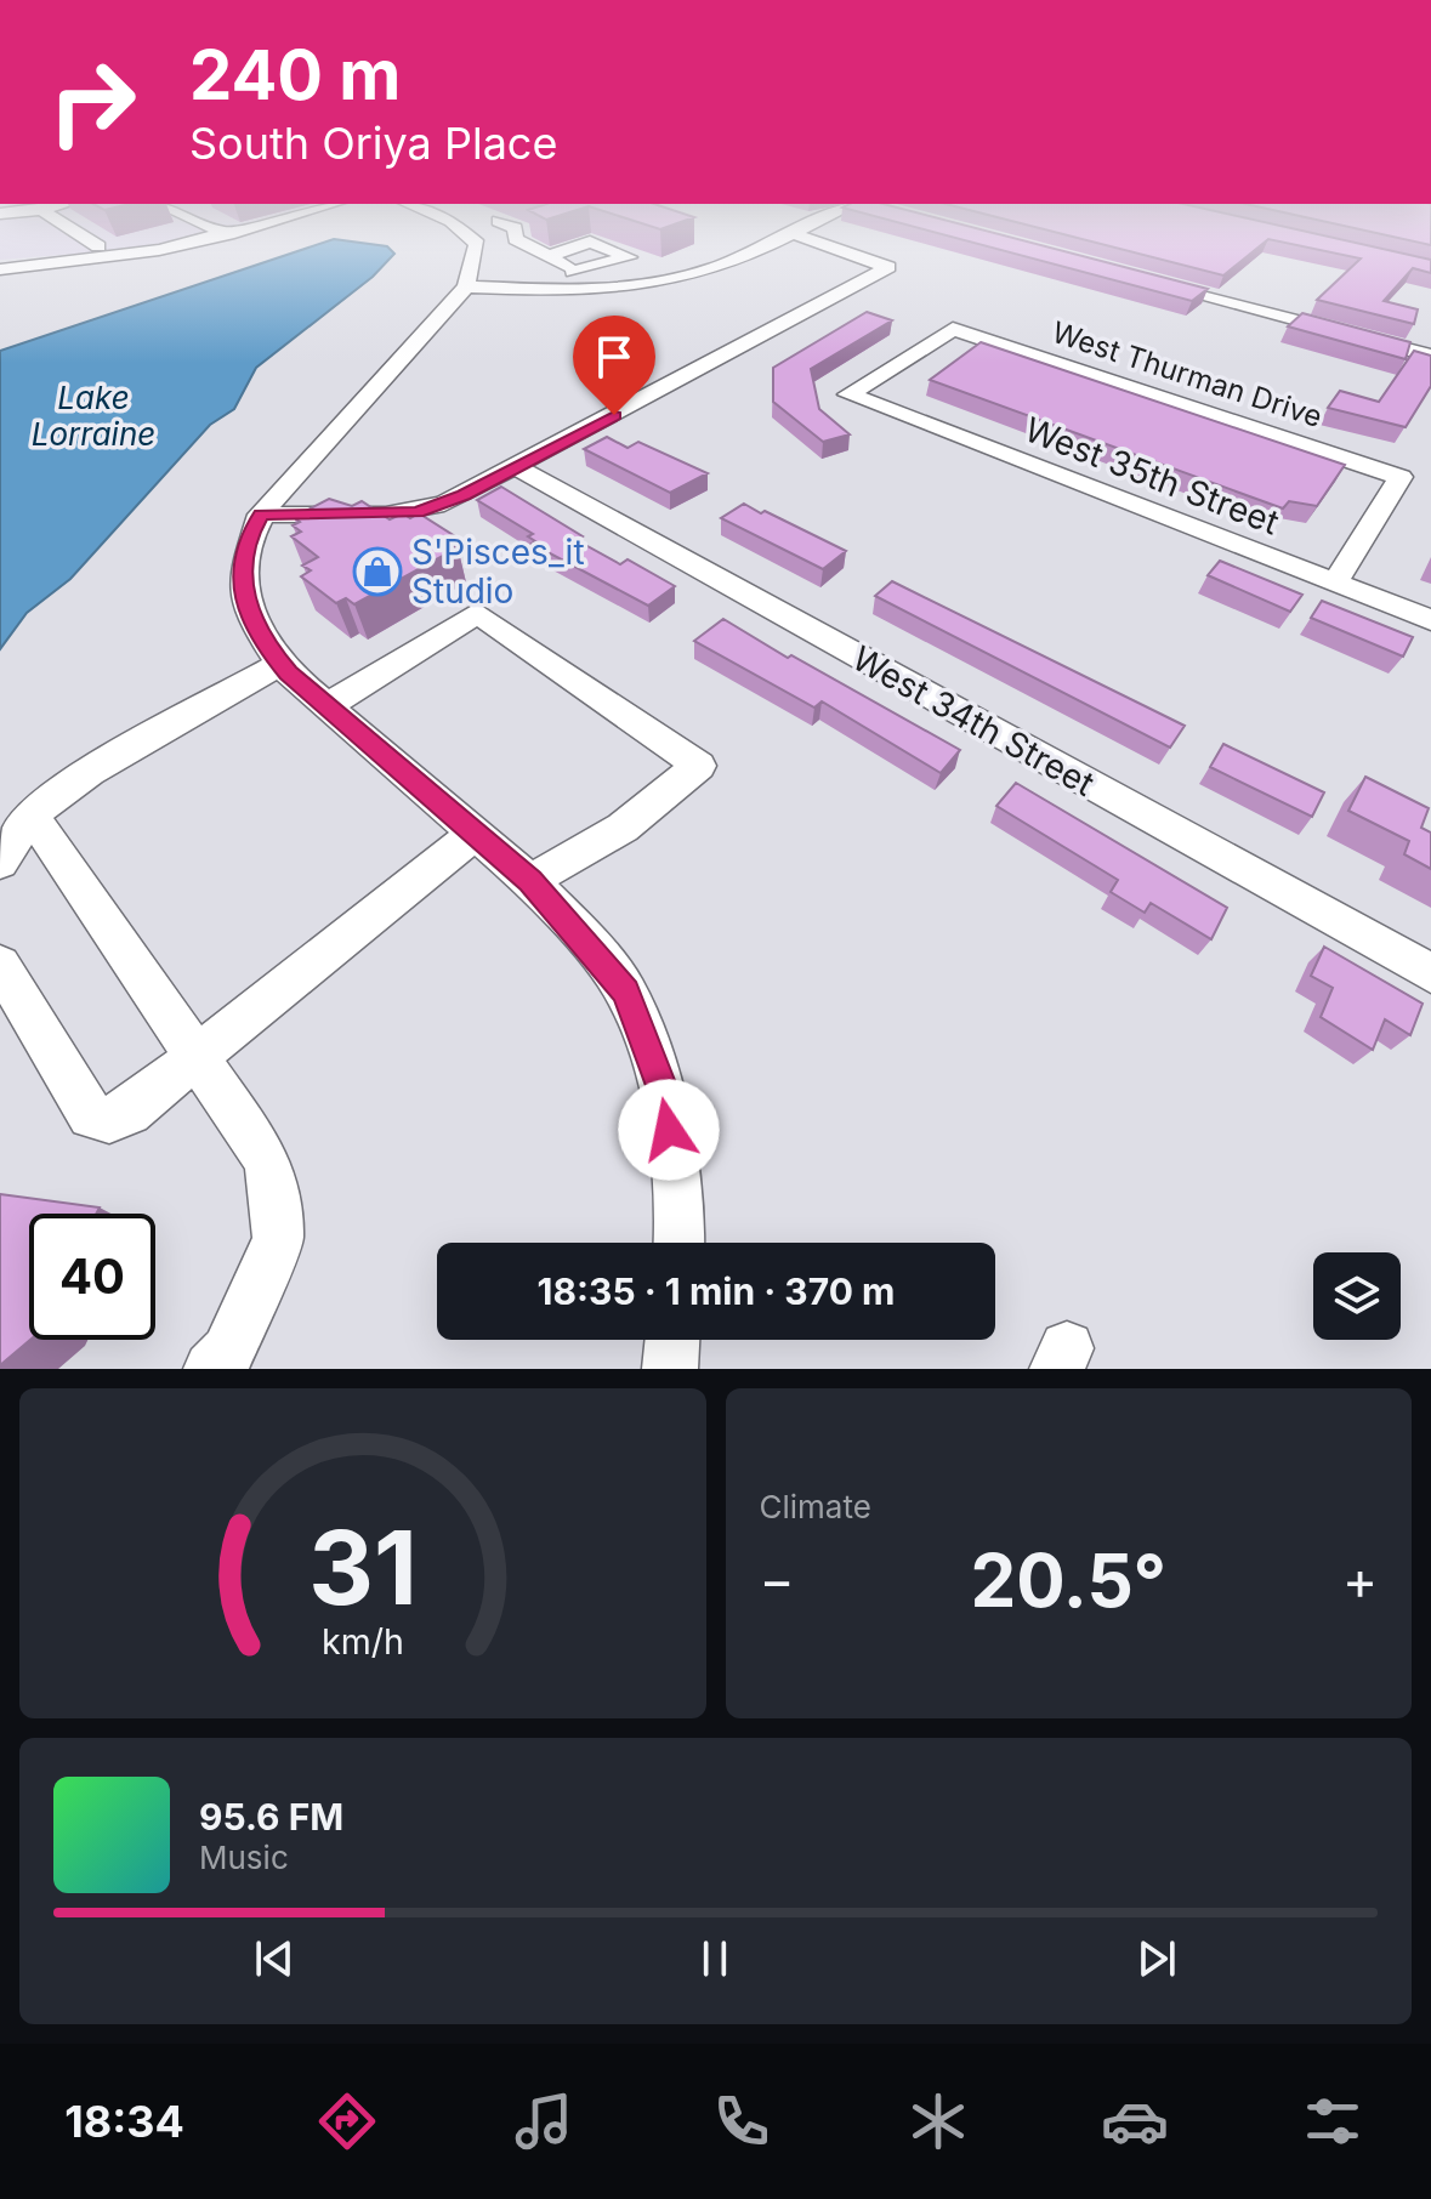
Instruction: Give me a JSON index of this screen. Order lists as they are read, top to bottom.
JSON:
{
  "streets": {
    "street": ["West Thurman Drive", "West 35th Street", "West 34th Street"]
  },
  "crossings": [
    ["West Thurman Drive", "West 35th Street"]
  ],
  "water": ["Lake Lorraine"],
  "places": {
    "shop": ["S'Pisces_it Studio"]
  },
  "page": {
    "turn": ["240 m", "South Oriya Place"],
    "limit": "40",
    "trip": "18:35 · 1 min · 370 m",
    "tile": "Climate",
    "heat": ["−", "20.5°", "+"],
    "song": ["95.6 FM", "Music"],
    "tabs": "18:34",
    "gauge": ["31", "km/h"]
  }
}
